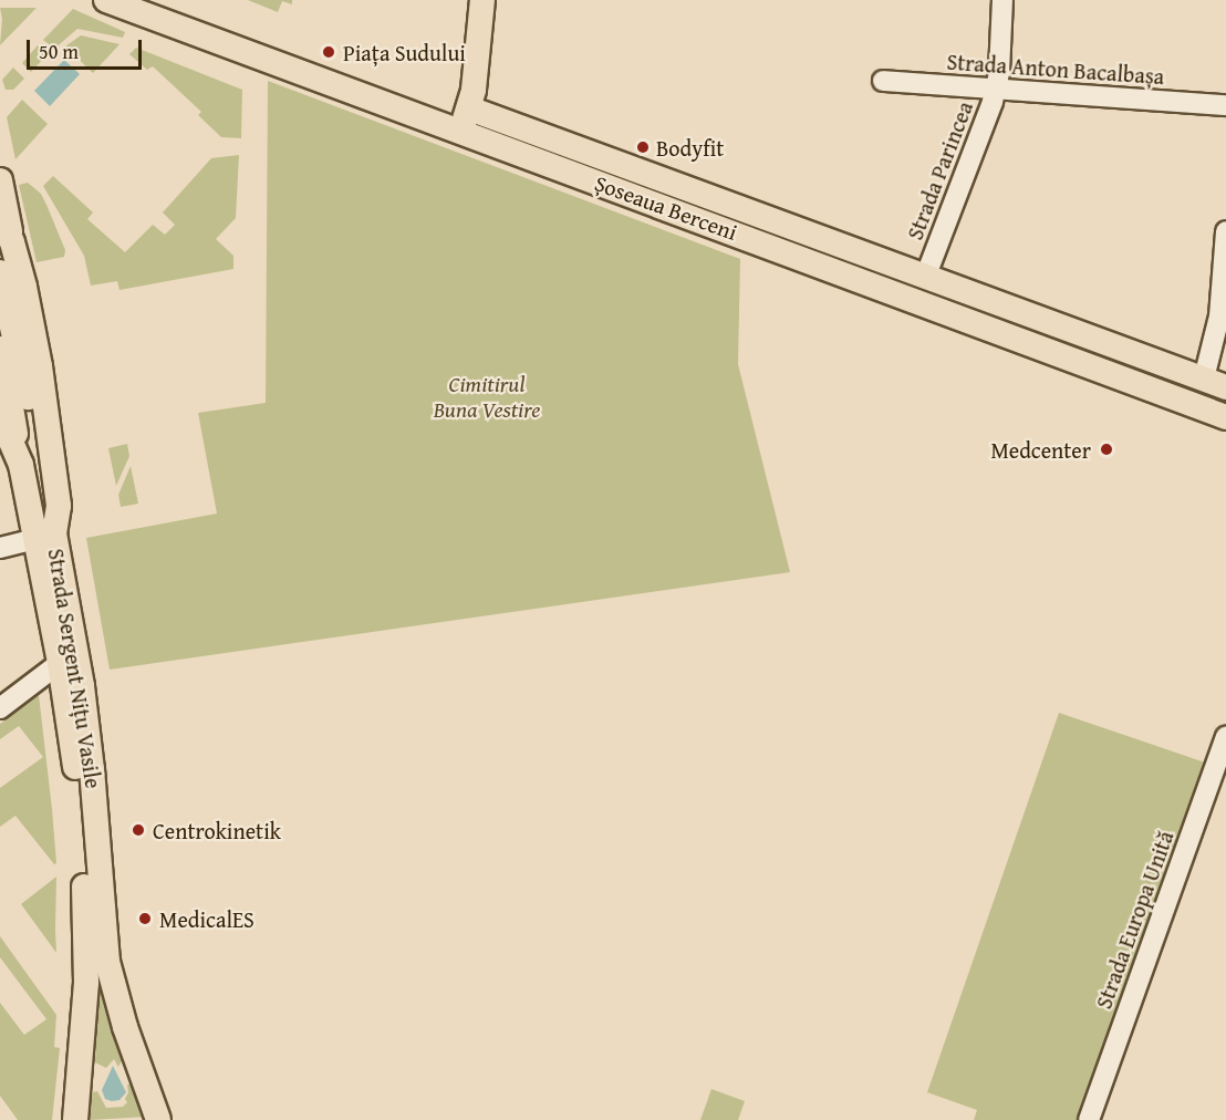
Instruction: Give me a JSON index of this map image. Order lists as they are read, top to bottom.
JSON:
{
  "streets": {
    "main road": ["Șoseaua Berceni", "Strada Sergent Nițu Vasile"],
    "street": ["Strada Anton Bacalbașa", "Strada Parincea", "Strada Europa Unită"]
  },
  "crossings": [
    ["Strada Anton Bacalbașa", "Strada Parincea"],
    ["Strada Parincea", "Șoseaua Berceni"]
  ],
  "parks": ["Cimitirul Buna Vestire"],
  "places": [
    "Piața Sudului",
    "Bodyfit",
    "Medcenter",
    "Centrokinetik",
    "MedicalES"
  ],
  "scale_bar": "50 m"
}
